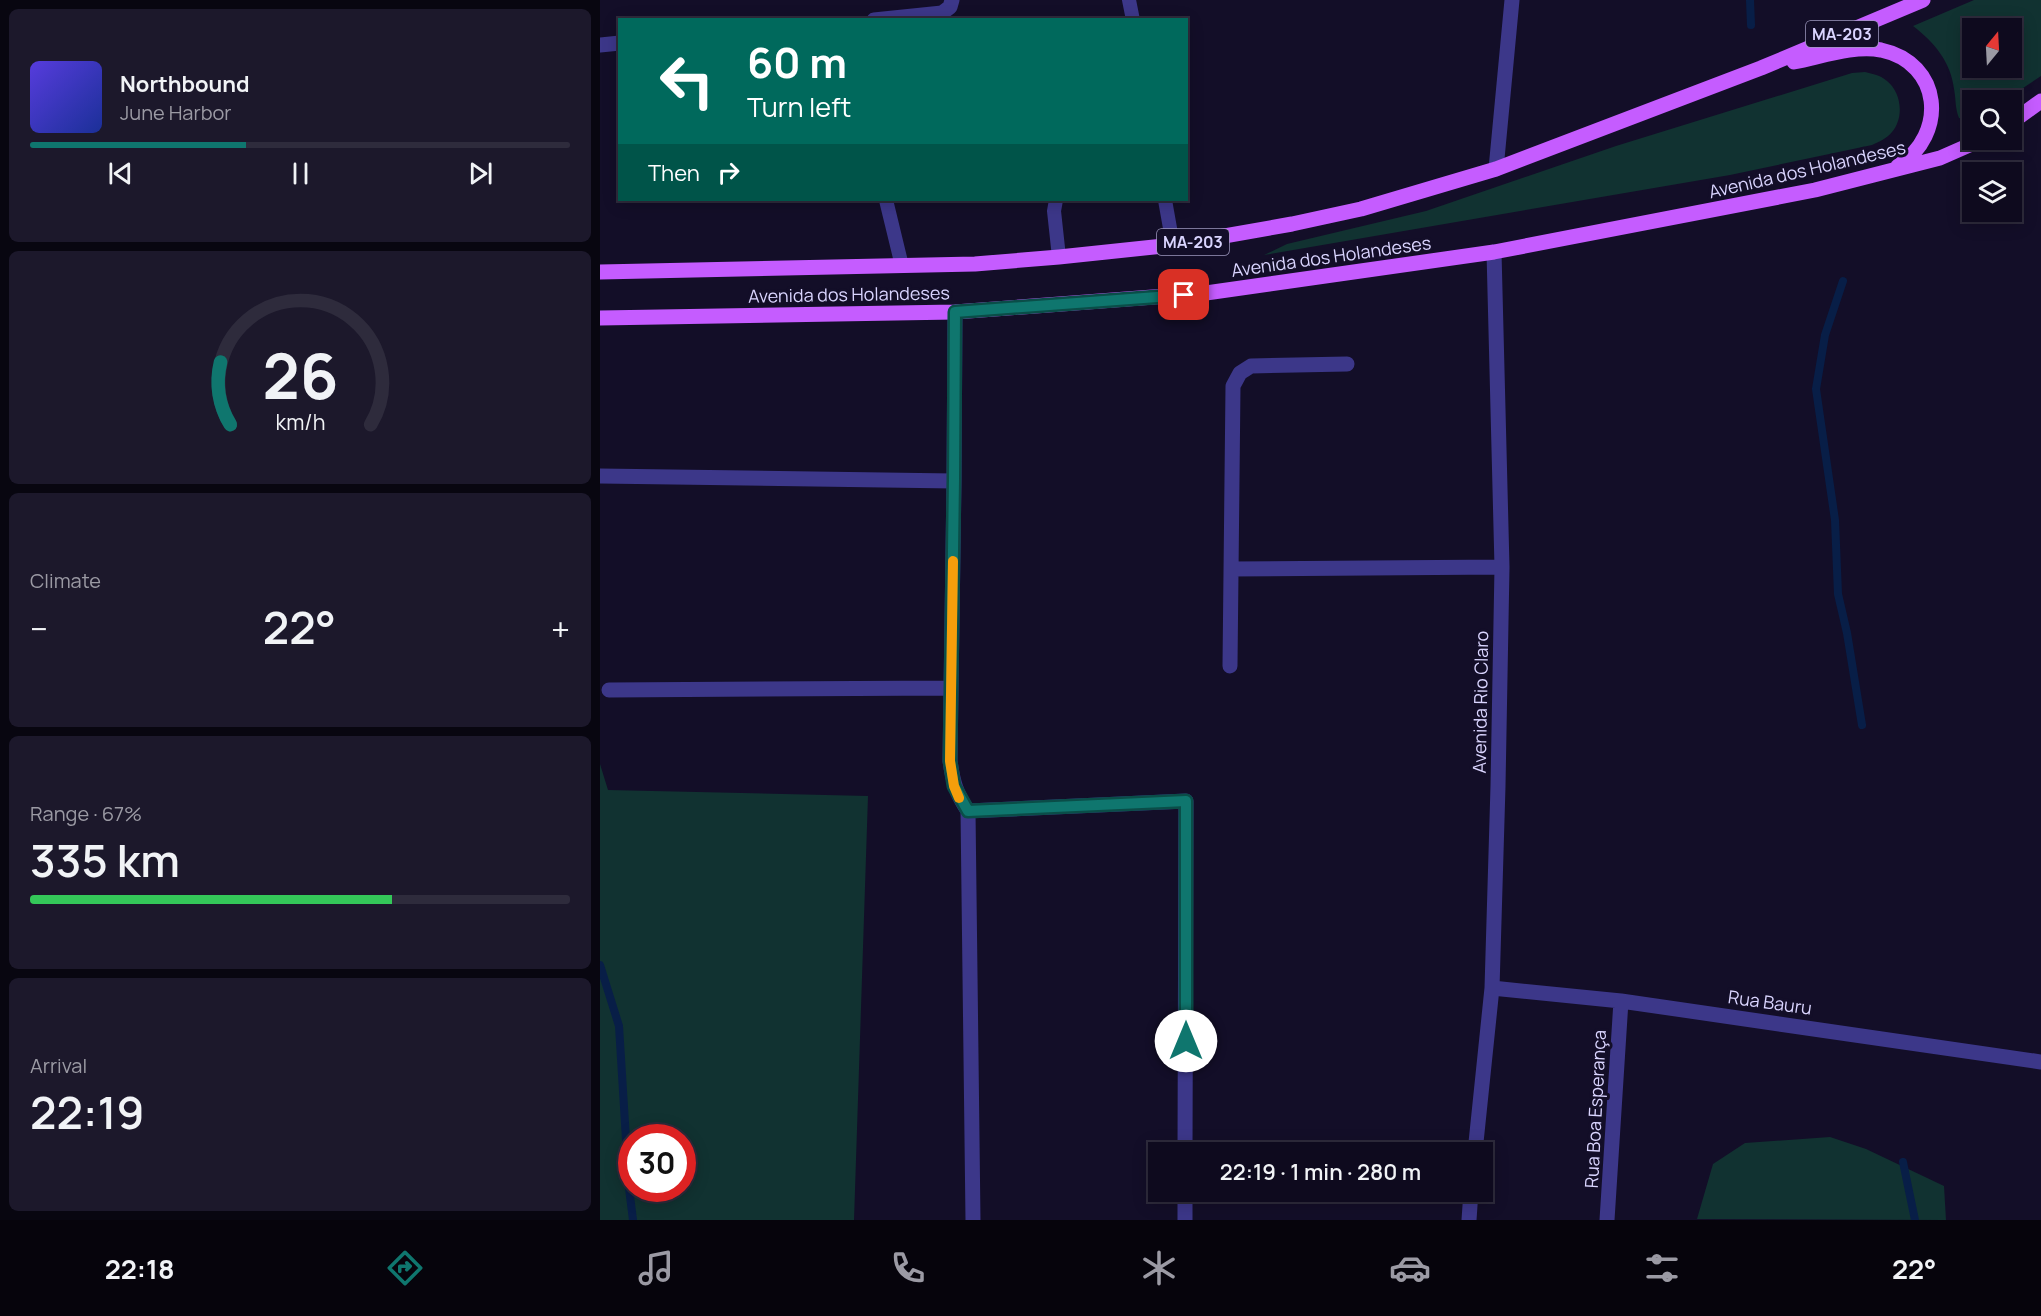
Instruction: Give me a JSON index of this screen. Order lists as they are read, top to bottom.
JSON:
{
  "streets": {
    "main road": ["MA-203", "Avenida dos Holandeses"],
    "street": ["Avenida Rio Claro", "Rua Bauru", "Rua Boa Esperança"]
  },
  "crossings": [
    ["Avenida dos Holandeses", "Avenida Rio Claro"],
    ["Avenida Rio Claro", "Rua Bauru"],
    ["Rua Bauru", "Rua Boa Esperança"]
  ],
  "north": "top",
  "page": {
    "turn": ["60 m", "Turn left"],
    "song": ["Northbound", "June Harbor"],
    "then": "Then",
    "tile": [
      "Climate",
      ["Range · 67%", "335 km"],
      ["Arrival", "22:19"]
    ],
    "heat": ["−", "22°", "+"],
    "limit": "30",
    "trip": "22:19 · 1 min · 280 m",
    "tabs": ["22:18", "22°"],
    "gauge": ["26", "km/h"]
  }
}
